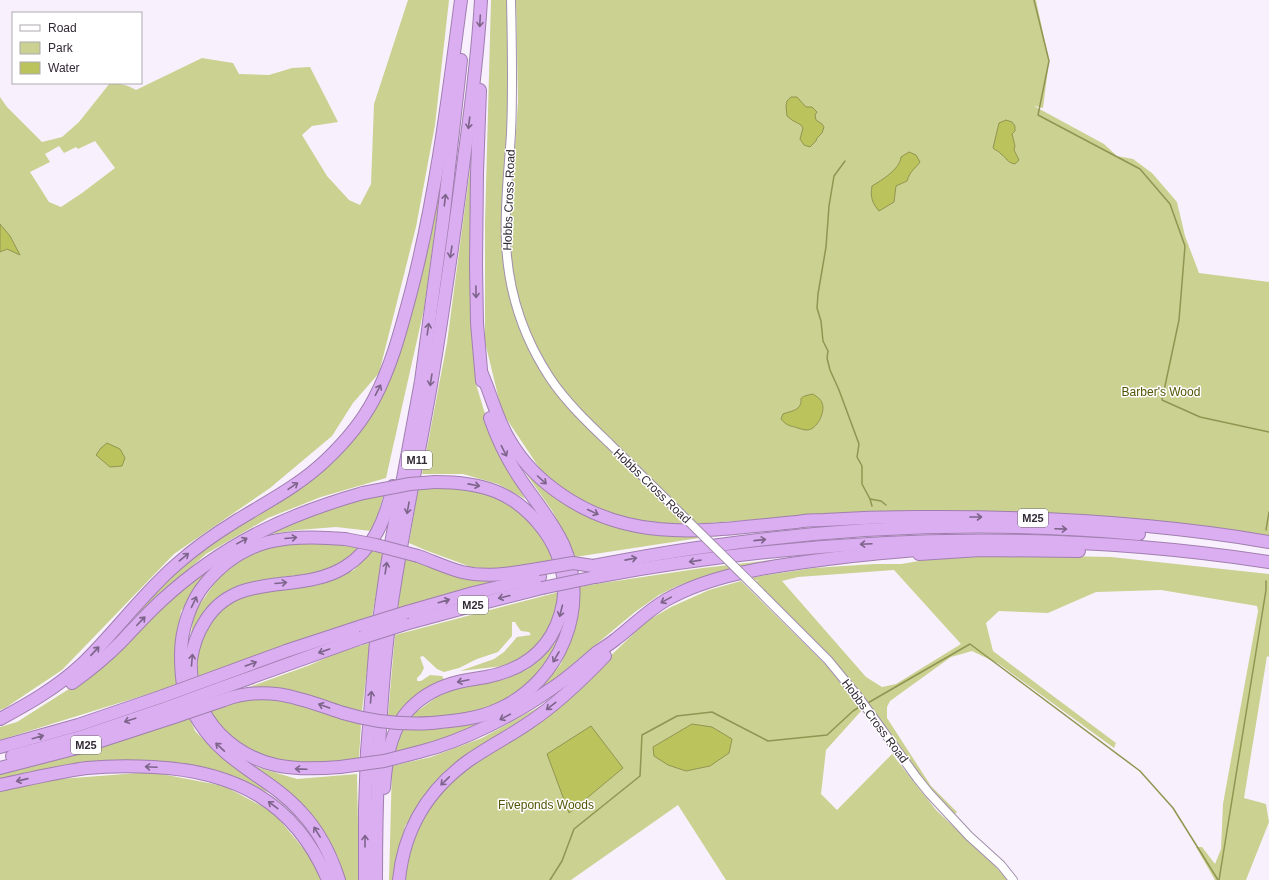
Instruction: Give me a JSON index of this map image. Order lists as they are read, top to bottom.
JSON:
{
  "streets": {
    "highway": ["M11", "M25"],
    "street": ["Hobbs Cross Road"]
  },
  "parks": ["Barber's Wood", "Fiveponds Woods"],
  "legend": ["Road", "Park", "Water"]
}
